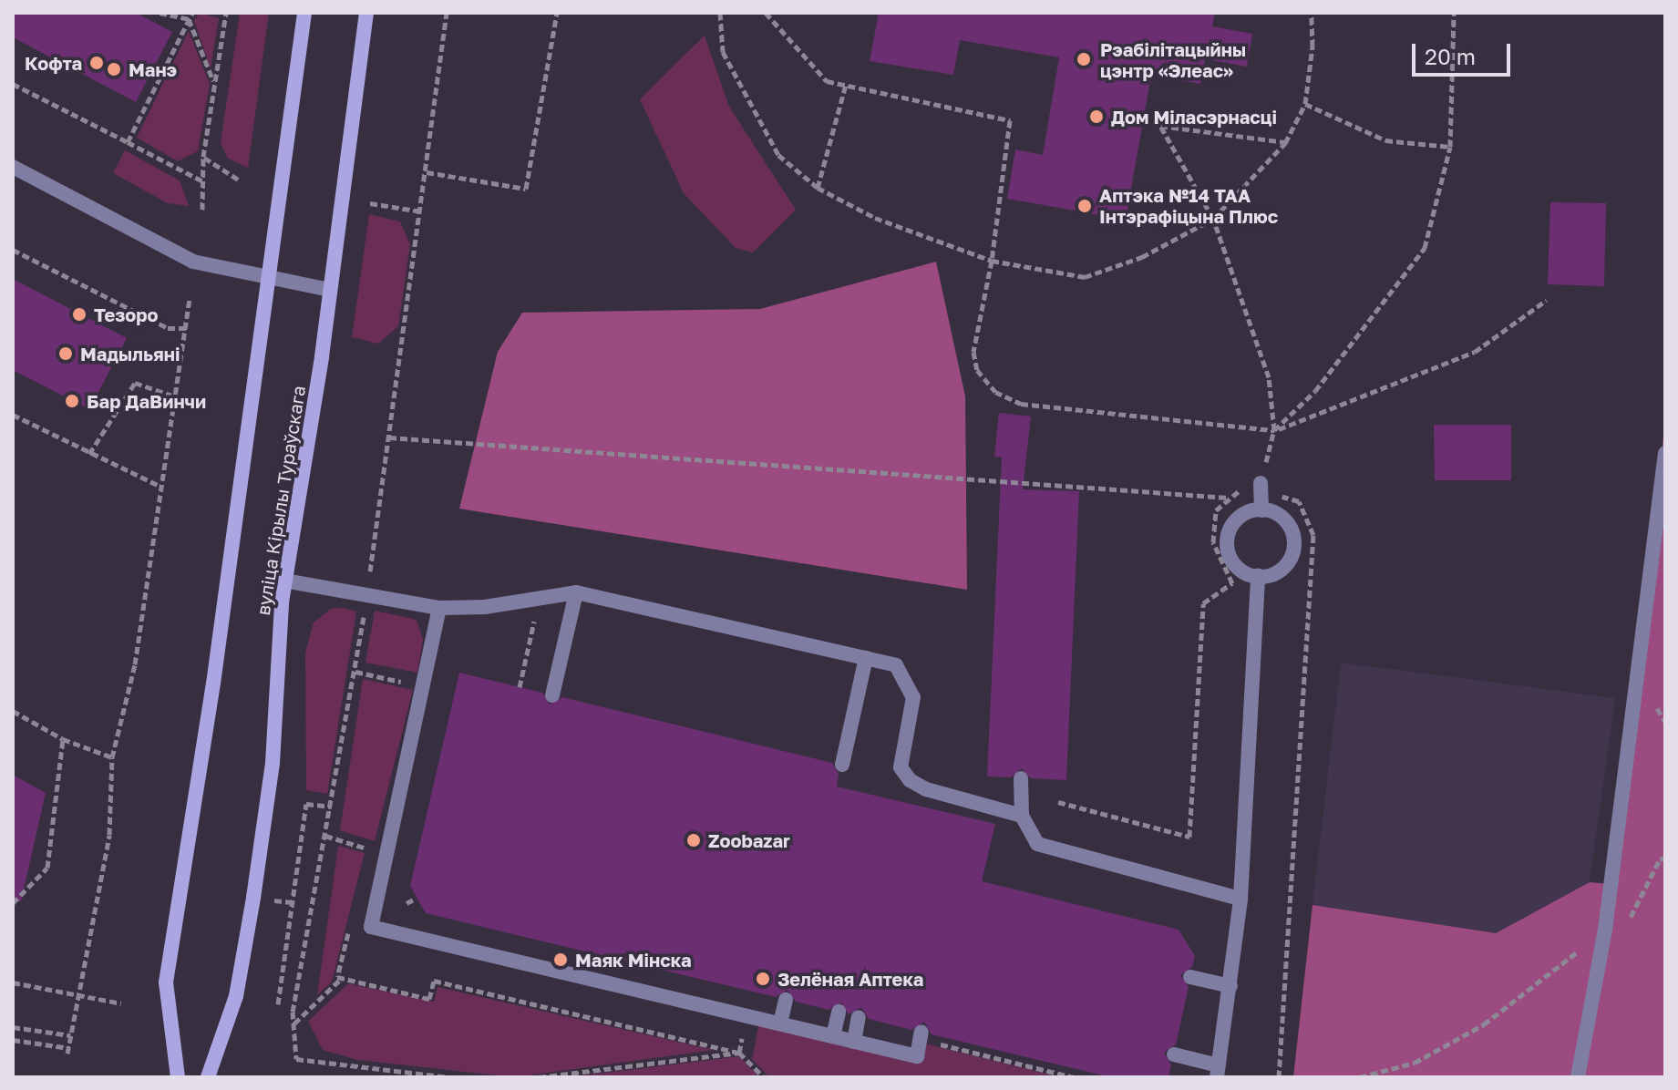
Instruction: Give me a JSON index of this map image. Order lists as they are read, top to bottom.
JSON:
{
  "streets": {
    "main road": ["вуліца Кірылы Тураўскага"]
  },
  "places": [
    "Рэабілітацыйны цэнтр «Элеас»",
    "Кофта",
    "Манэ",
    "Дом Міласэрнасці",
    "Аптэка №14 ТАА Інтэрафіцына Плюс",
    "Тезоро",
    "Мадыльяні",
    "Бар ДаВинчи",
    "Zoobazar",
    "Маяк Мінска",
    "Зелёная Аптека"
  ],
  "scale_bar": "20 m"
}
